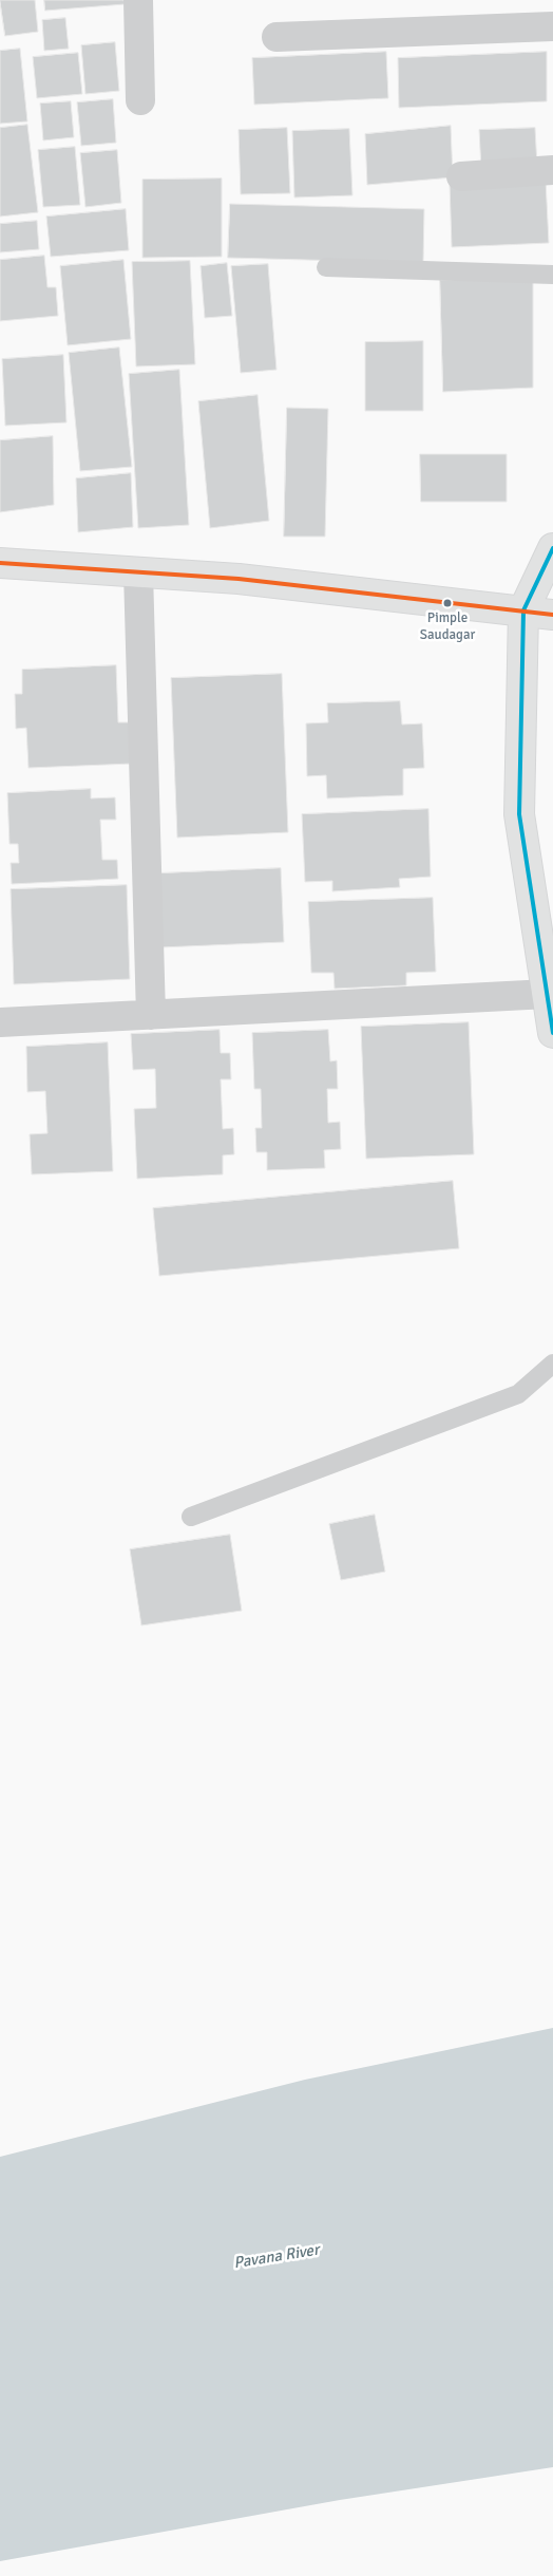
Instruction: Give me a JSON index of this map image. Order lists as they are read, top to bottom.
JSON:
{
  "water": ["Pavana River"],
  "places": ["Pimple Saudagar"]
}
